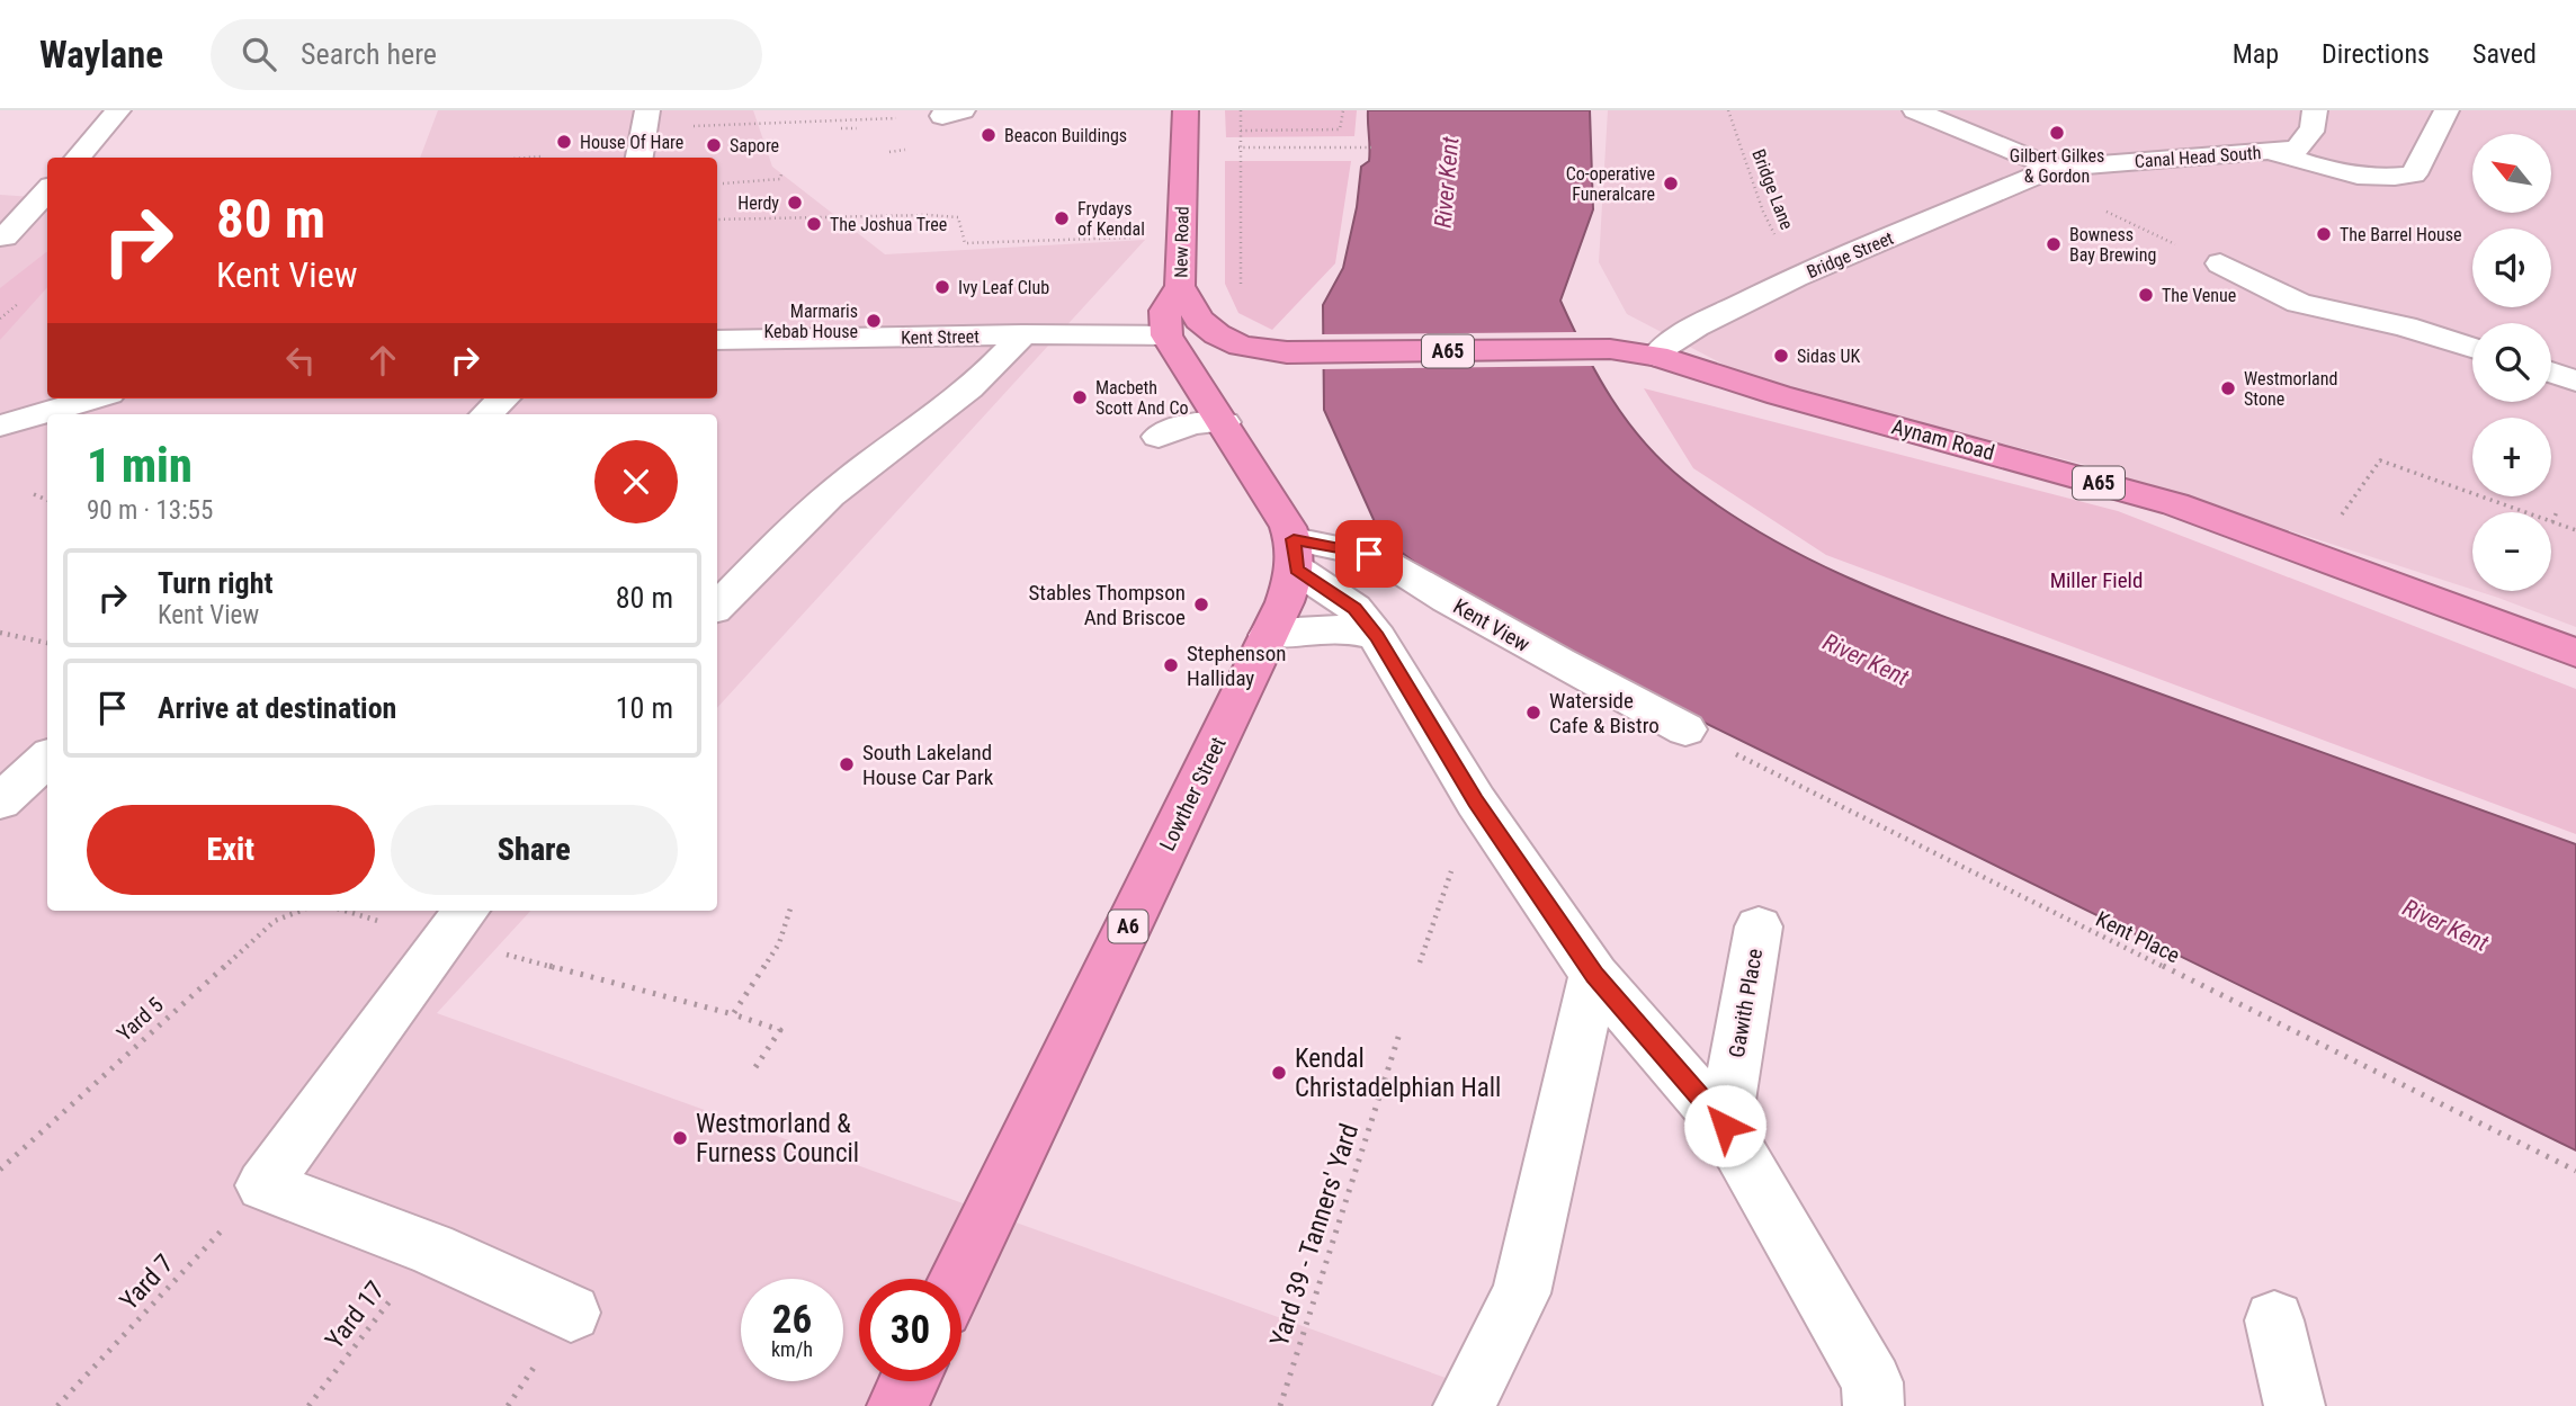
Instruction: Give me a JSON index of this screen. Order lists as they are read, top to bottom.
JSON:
{
  "streets": {
    "highway": [
      "New Road",
      "A65",
      "Aynam Road",
      "Lowther Street",
      "A6"
    ],
    "street": [
      "Canal Head South",
      "Bridge Street",
      "Kent Street",
      "Kent View",
      "Gawith Place"
    ],
    "path": [
      "Bridge Lane",
      "Kent Place",
      "Yard 5",
      "Yard 39 - Tanners' Yard",
      "Yard 7",
      "Yard 17"
    ]
  },
  "crossings": [
    ["Canal Head South", "Bridge Street"],
    ["Bridge Lane", "Bridge Street"],
    ["New Road", "Aynam Road"],
    ["Bridge Street", "Aynam Road"],
    ["Kent View", "Lowther Street"],
    ["Kent View", "Kent Place"]
  ],
  "water": ["River Kent"],
  "parks": ["Miller Field"],
  "places": [
    "Gilbert Gilkes & Gordon",
    "Beacon Buildings",
    "House Of Hare",
    "Sapore",
    "Co-operative Funeralcare",
    "Herdy",
    "Frydays of Kendal",
    "The Joshua Tree",
    "The Barrel House",
    "Bowness Bay Brewing",
    "Ivy Leaf Club",
    "The Venue",
    "Marmaris Kebab House",
    "Sidas UK",
    "Westmorland Stone",
    "Macbeth Scott And Co",
    "Stables Thompson And Briscoe",
    "Stephenson Halliday",
    "Waterside Cafe & Bistro",
    "South Lakeland House Car Park",
    "Kendal Christadelphian Hall",
    "Westmorland & Furness Council"
  ],
  "north": "top left",
  "page": {
    "header": "Waylane",
    "search": "Search here",
    "nav": ["Map", "Directions", "Saved"],
    "map_buttons": ["+", "−"],
    "turn": ["80 m", "Kent View"],
    "heading": ["1 min", "90 m · 13:55"],
    "list": [
      {
        "name": "Turn right",
        "note": "Kent View",
        "value": "80 m"
      },
      {
        "name": "Arrive at destination",
        "value": "10 m"
      }
    ],
    "buttons": ["Exit", "Share"],
    "speed": "26 km/h",
    "limit": "30"
  }
}
